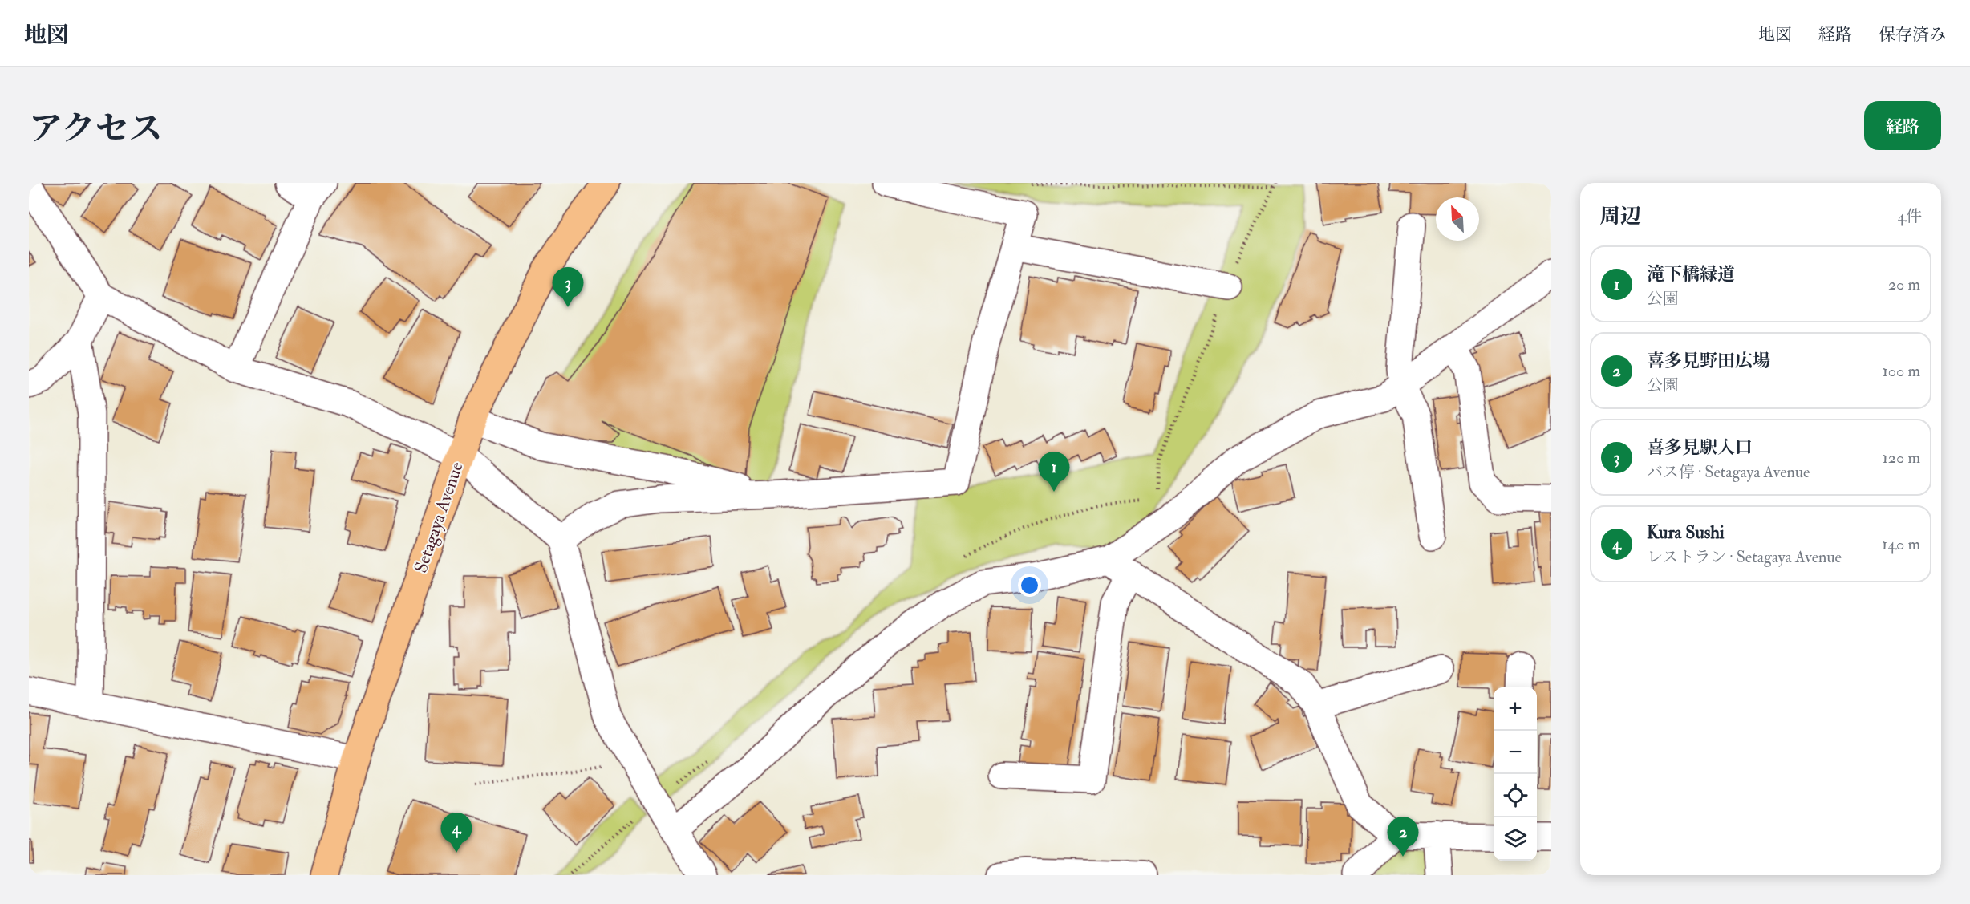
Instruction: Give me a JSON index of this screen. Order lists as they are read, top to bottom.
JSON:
{
  "streets": {
    "main road": ["Setagaya Avenue"]
  },
  "north": "top left",
  "page": {
    "header": "地図",
    "nav": ["地図", "経路", "保存済み"],
    "title": "アクセス",
    "buttons": "経路",
    "heading": ["周辺", "4件"],
    "list": [
      {
        "mark": "1",
        "name": "滝下橋緑道",
        "note": "公園",
        "value": "20 m"
      },
      {
        "mark": "2",
        "name": "喜多見野田広場",
        "note": "公園",
        "value": "100 m"
      },
      {
        "mark": "3",
        "name": "喜多見駅入口",
        "note": "バス停 · Setagaya Avenue",
        "value": "120 m"
      },
      {
        "mark": "4",
        "name": "Kura Sushi",
        "note": "レストラン · Setagaya Avenue",
        "value": "140 m"
      }
    ],
    "pins": [
      "3",
      "1",
      "4",
      "2"
    ],
    "map_buttons": ["+", "−"]
  }
}
